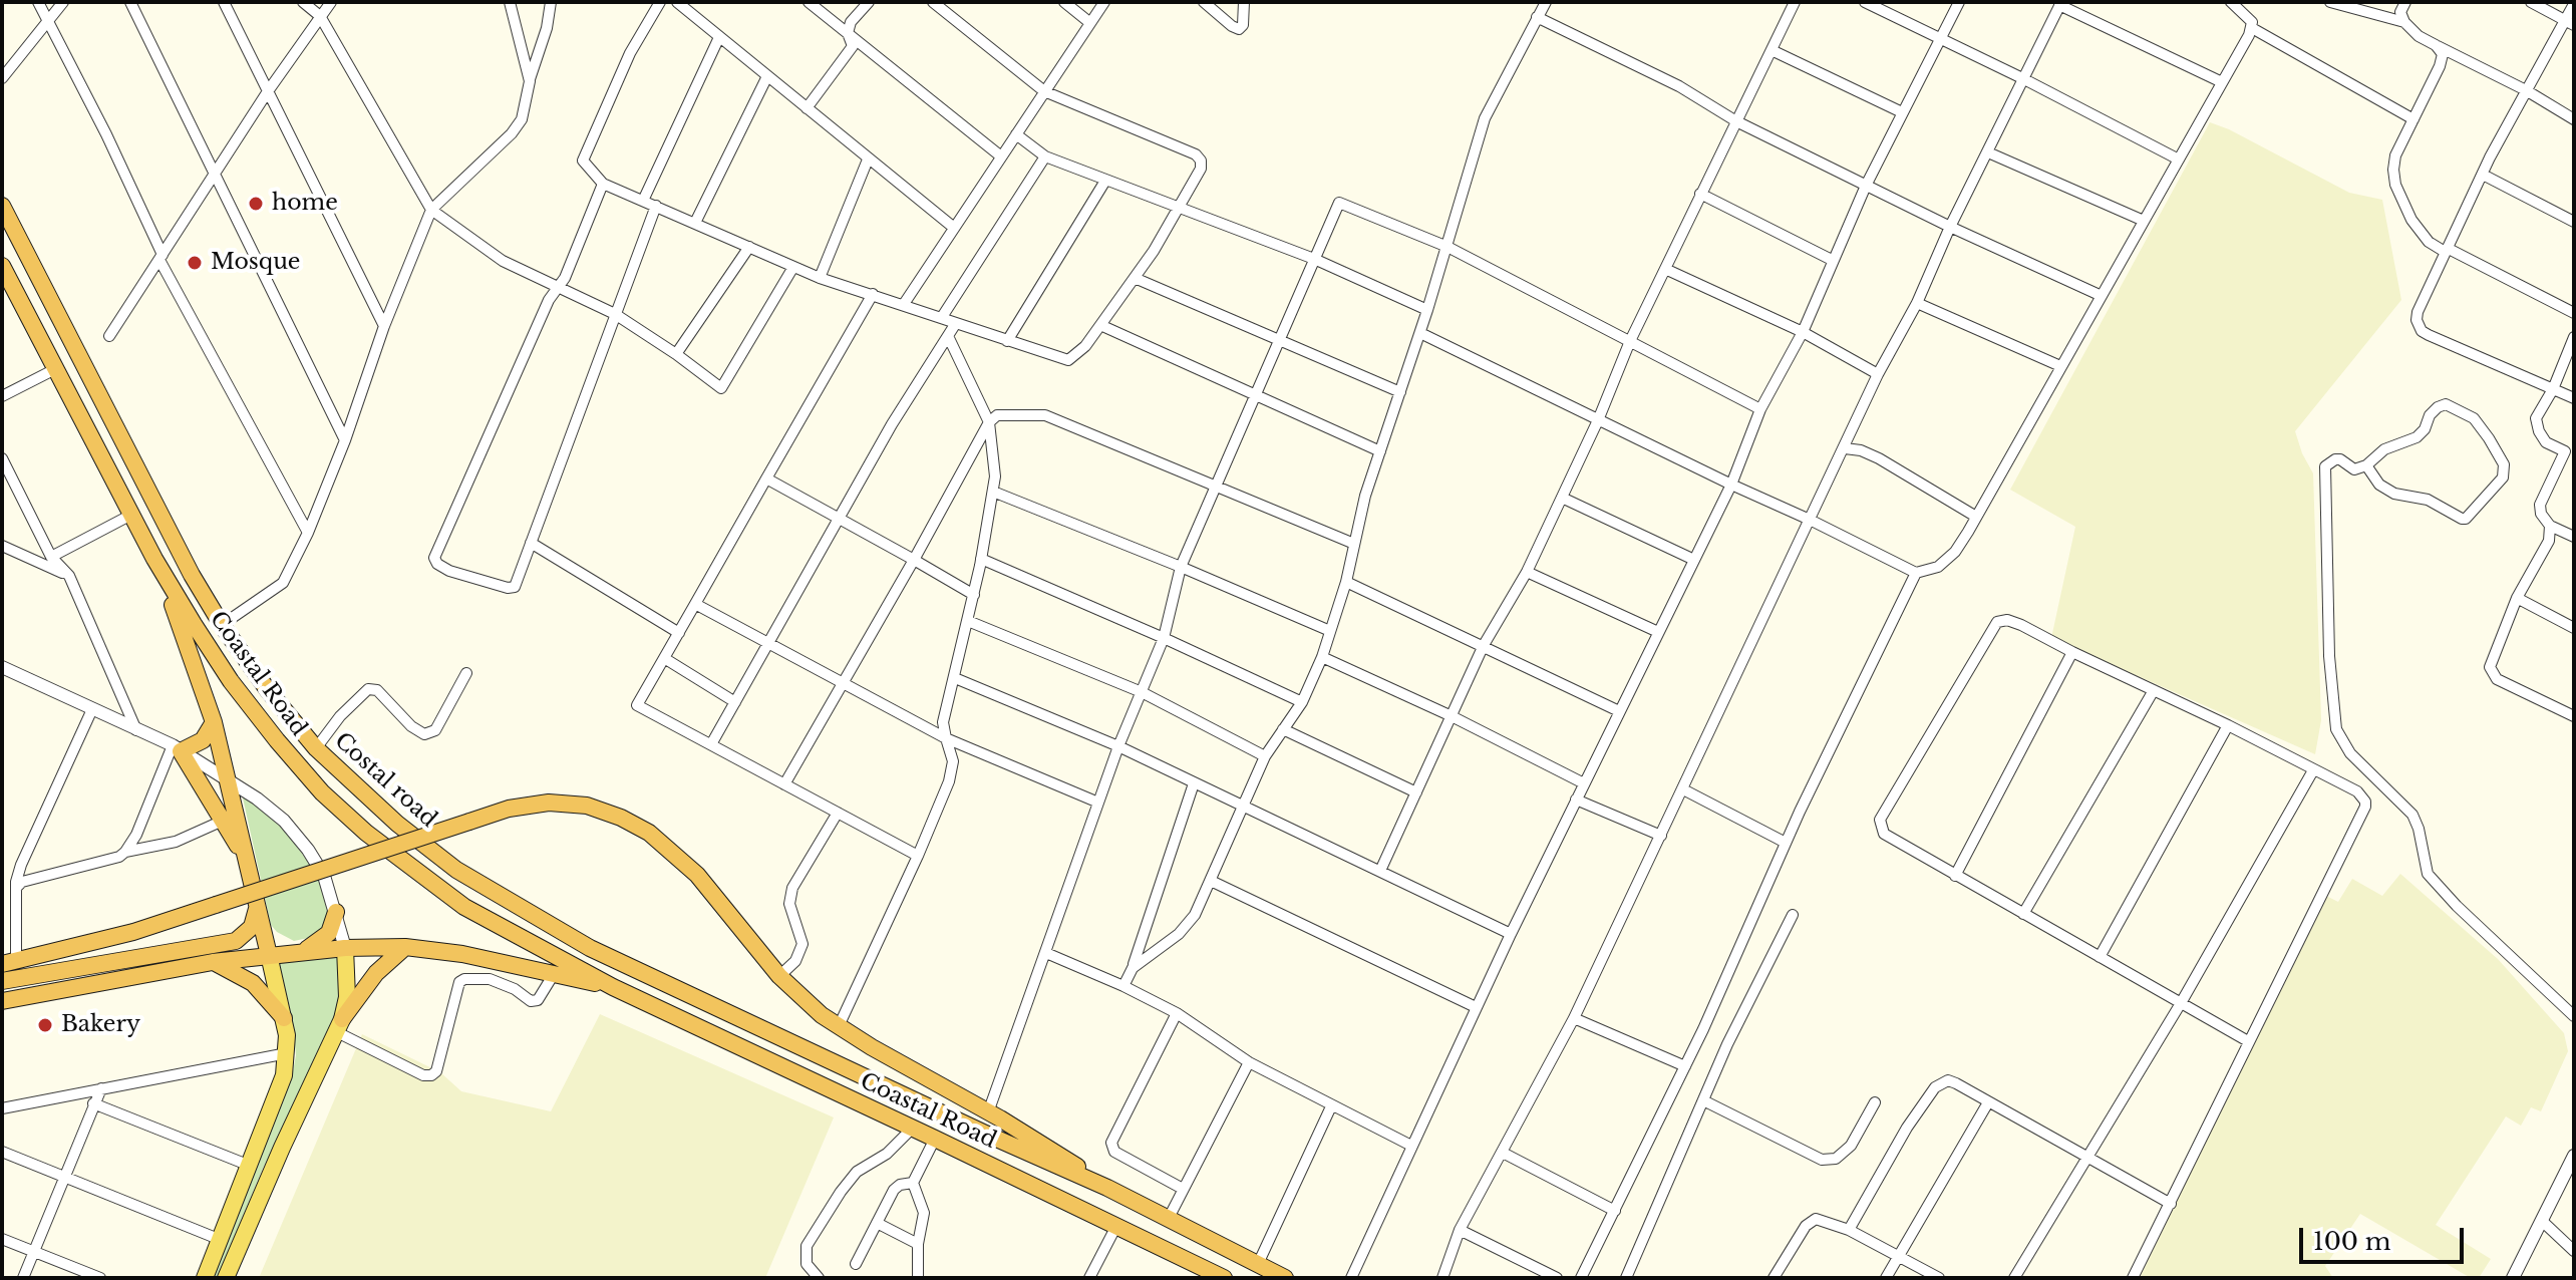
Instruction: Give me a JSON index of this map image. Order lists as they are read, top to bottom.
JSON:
{
  "streets": {
    "highway": ["Coastal Road", "Costal road"]
  },
  "places": ["home", "Mosque", "Bakery"],
  "scale_bar": "100 m"
}
